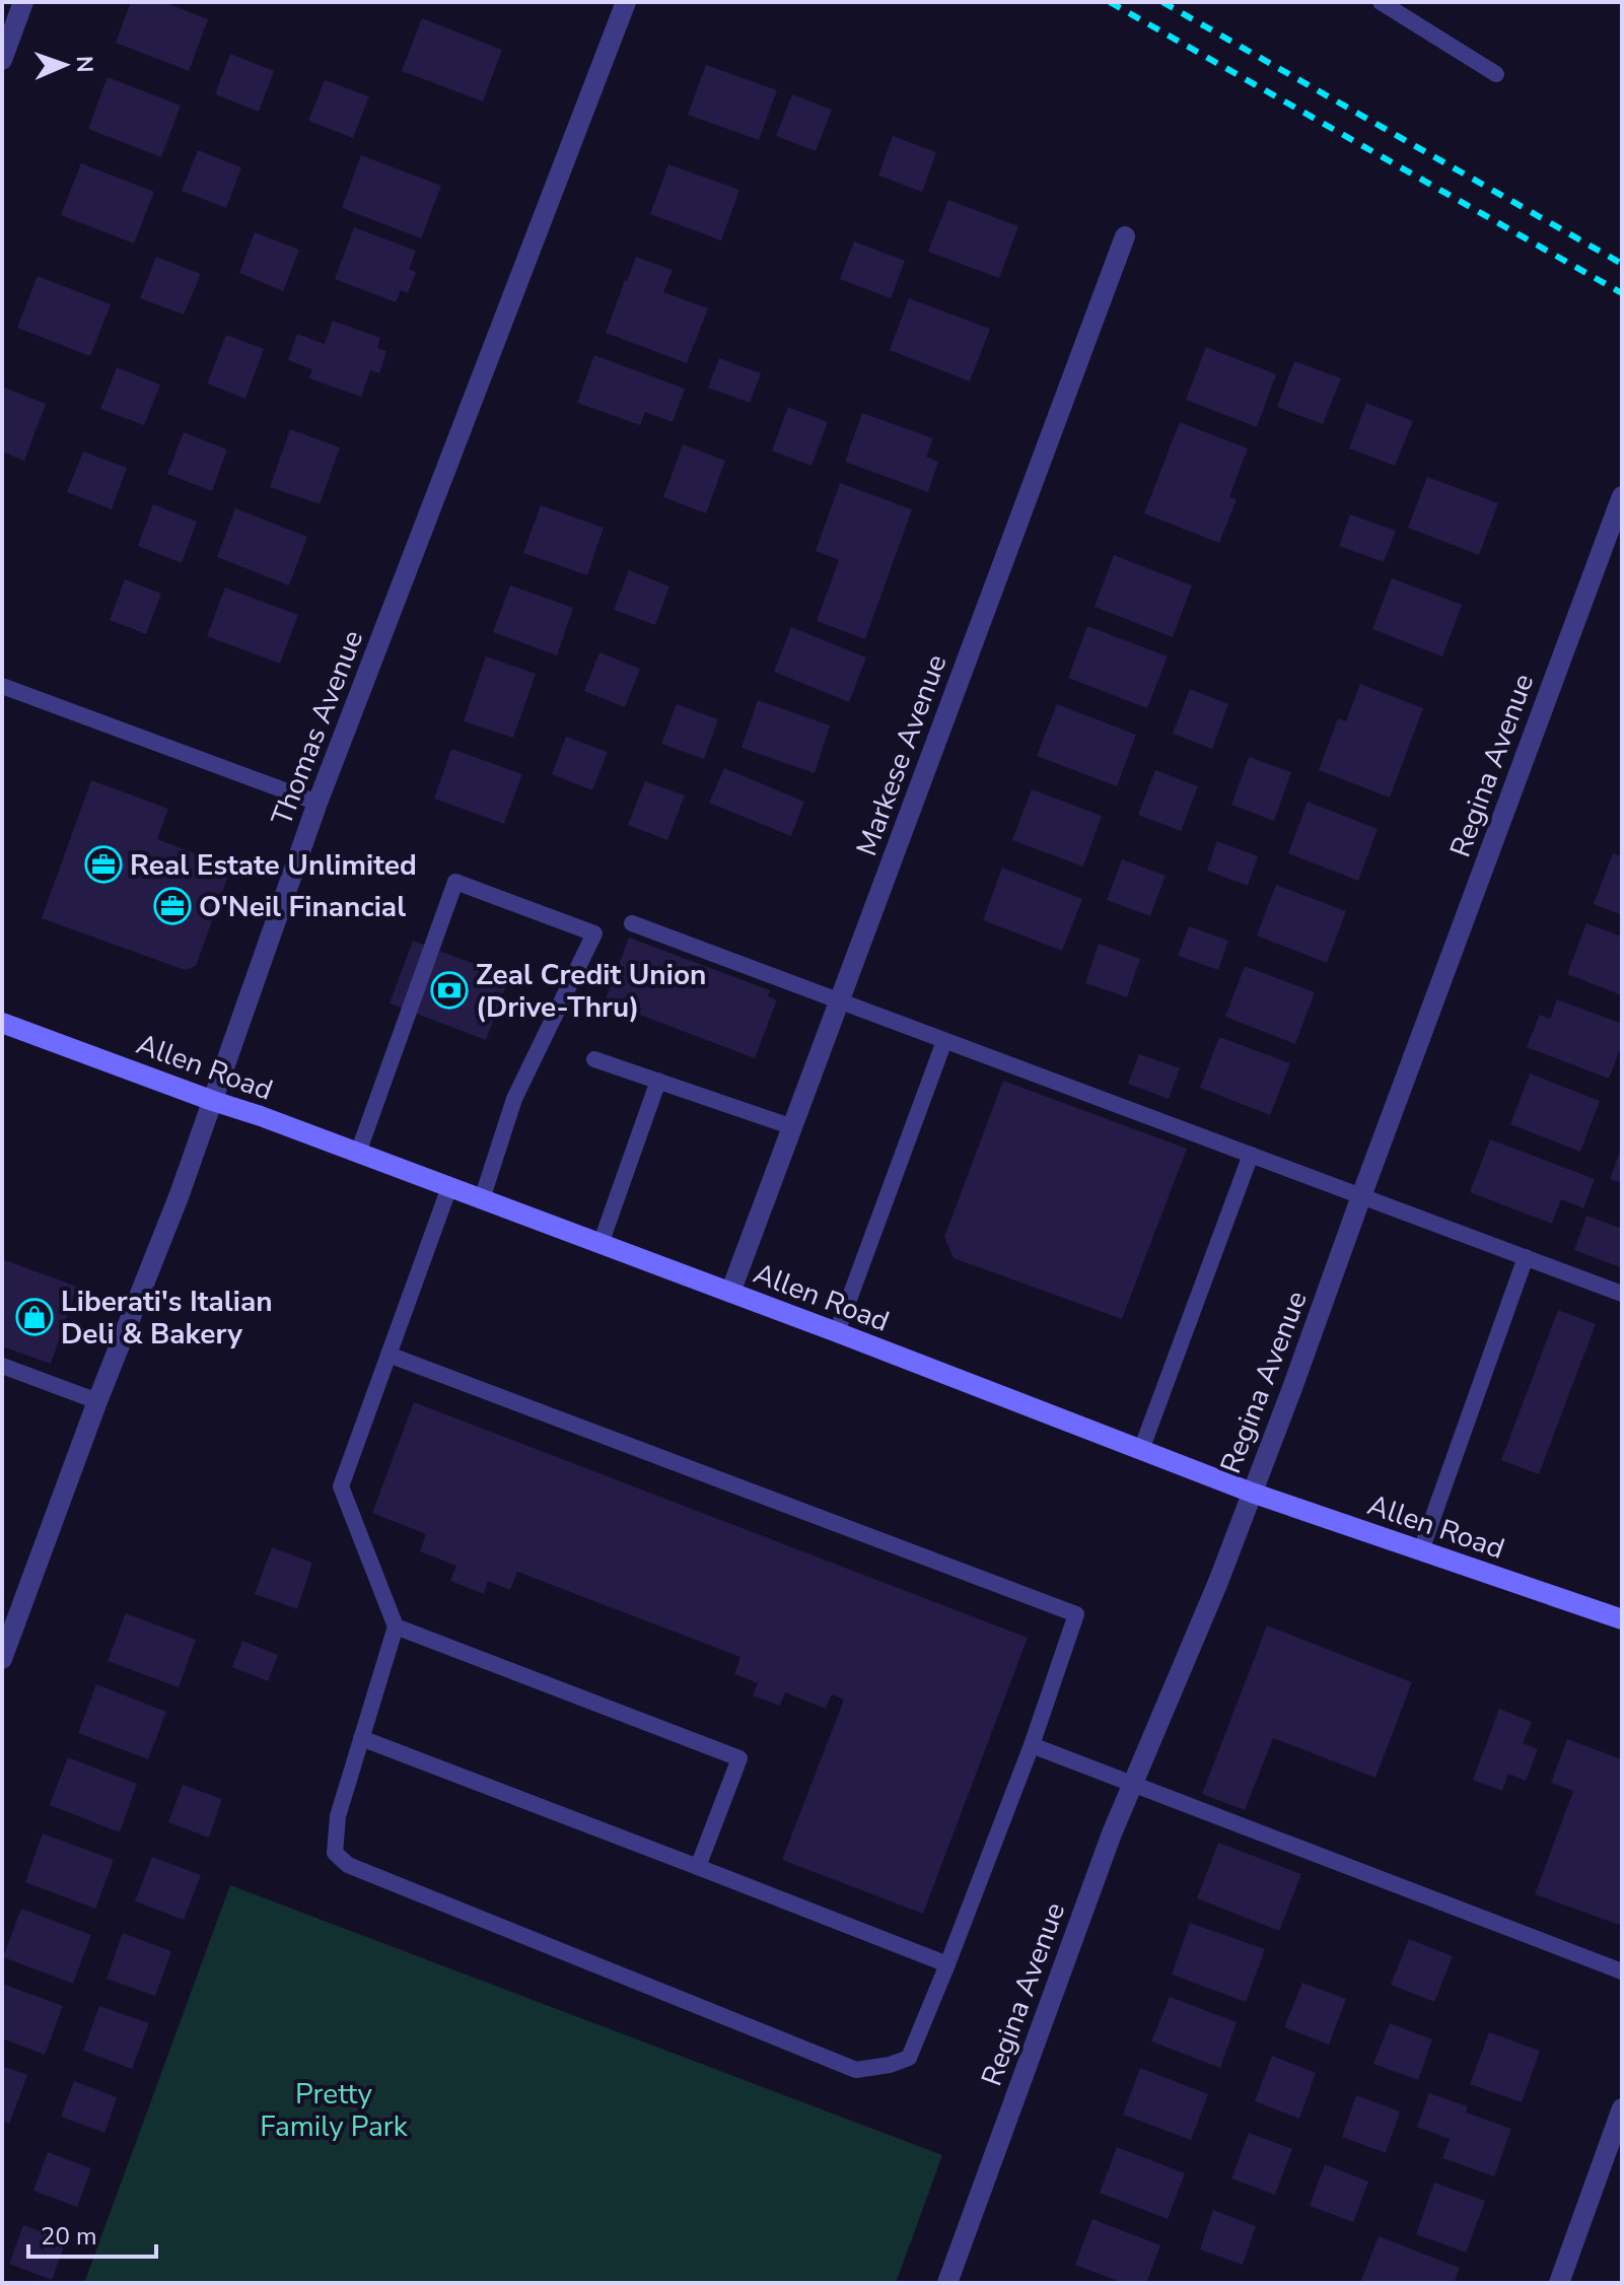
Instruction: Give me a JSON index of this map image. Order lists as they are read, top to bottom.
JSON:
{
  "streets": {
    "main road": ["Allen Road"],
    "street": ["Thomas Avenue", "Markese Avenue", "Regina Avenue"]
  },
  "crossings": [
    ["Thomas Avenue", "Allen Road"],
    ["Markese Avenue", "Allen Road"],
    ["Regina Avenue", "Allen Road"]
  ],
  "parks": ["Pretty Family Park"],
  "places": {
    "office": ["Real Estate Unlimited", "O'Neil Financial"],
    "bank": ["Zeal Credit Union (Drive-Thru)"],
    "shop": ["Liberati's Italian Deli & Bakery"]
  },
  "scale_bar": "20 m",
  "north": "right"
}
